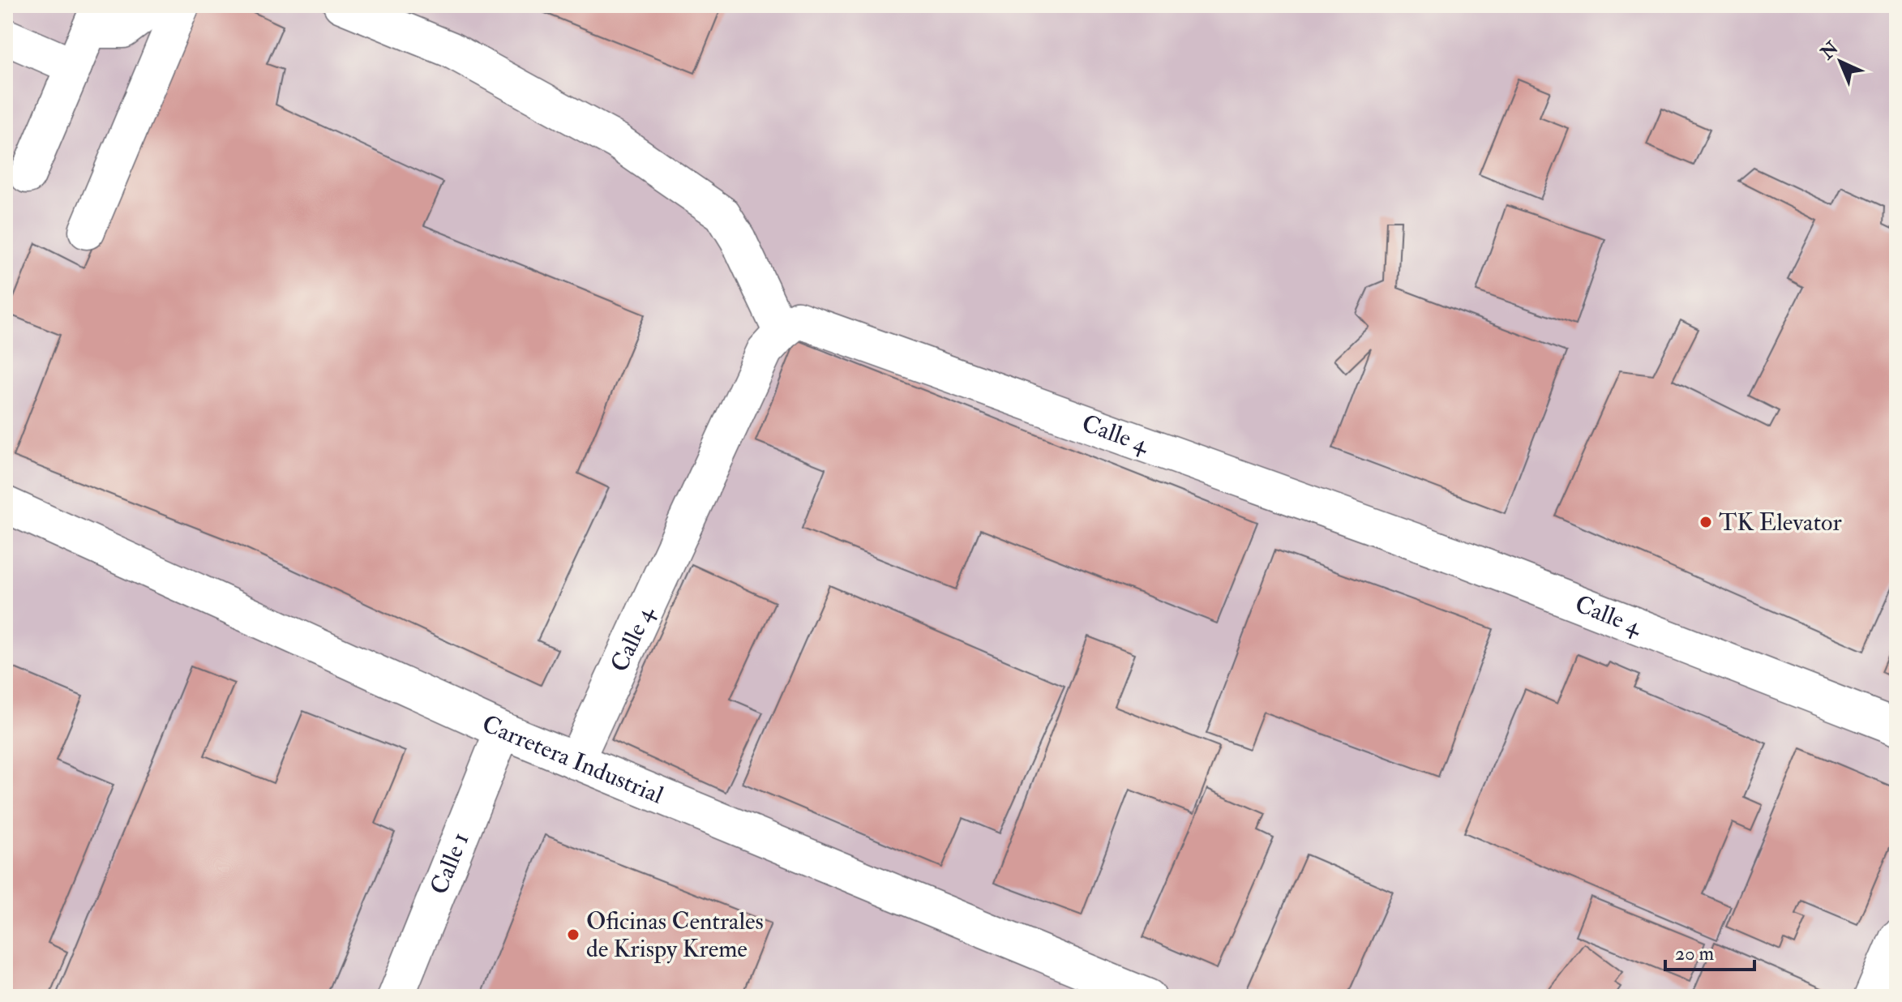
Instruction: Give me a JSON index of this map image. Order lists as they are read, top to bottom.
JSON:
{
  "streets": {
    "street": ["Calle 4", "Carretera Industrial", "Calle 1"]
  },
  "crossings": [
    ["Calle 4", "Carretera Industrial"],
    ["Carretera Industrial", "Calle 1"]
  ],
  "places": ["TK Elevator", "Oficinas Centrales de Krispy Kreme"],
  "scale_bar": "20 m",
  "north": "top left"
}
